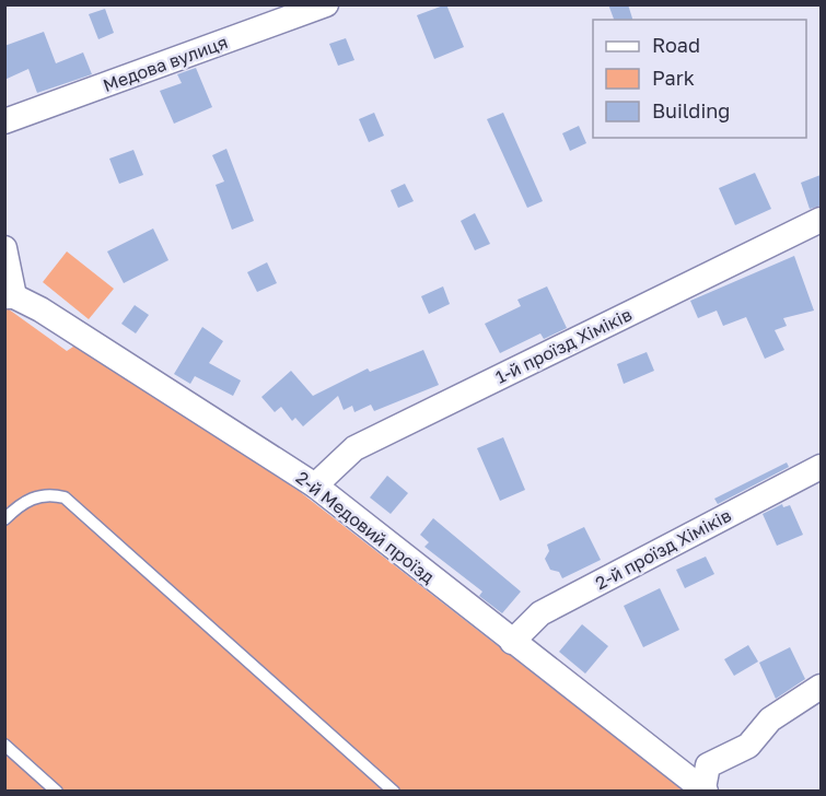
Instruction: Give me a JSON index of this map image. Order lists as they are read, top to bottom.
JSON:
{
  "streets": {
    "street": [
      "Медова вулиця",
      "1-й проїзд Хіміків",
      "2-й Медовий проїзд",
      "2-й проїзд Хіміків"
    ]
  },
  "crossings": [
    ["1-й проїзд Хіміків", "2-й Медовий проїзд"],
    ["2-й Медовий проїзд", "2-й проїзд Хіміків"]
  ],
  "legend": ["Road", "Park", "Building"]
}
